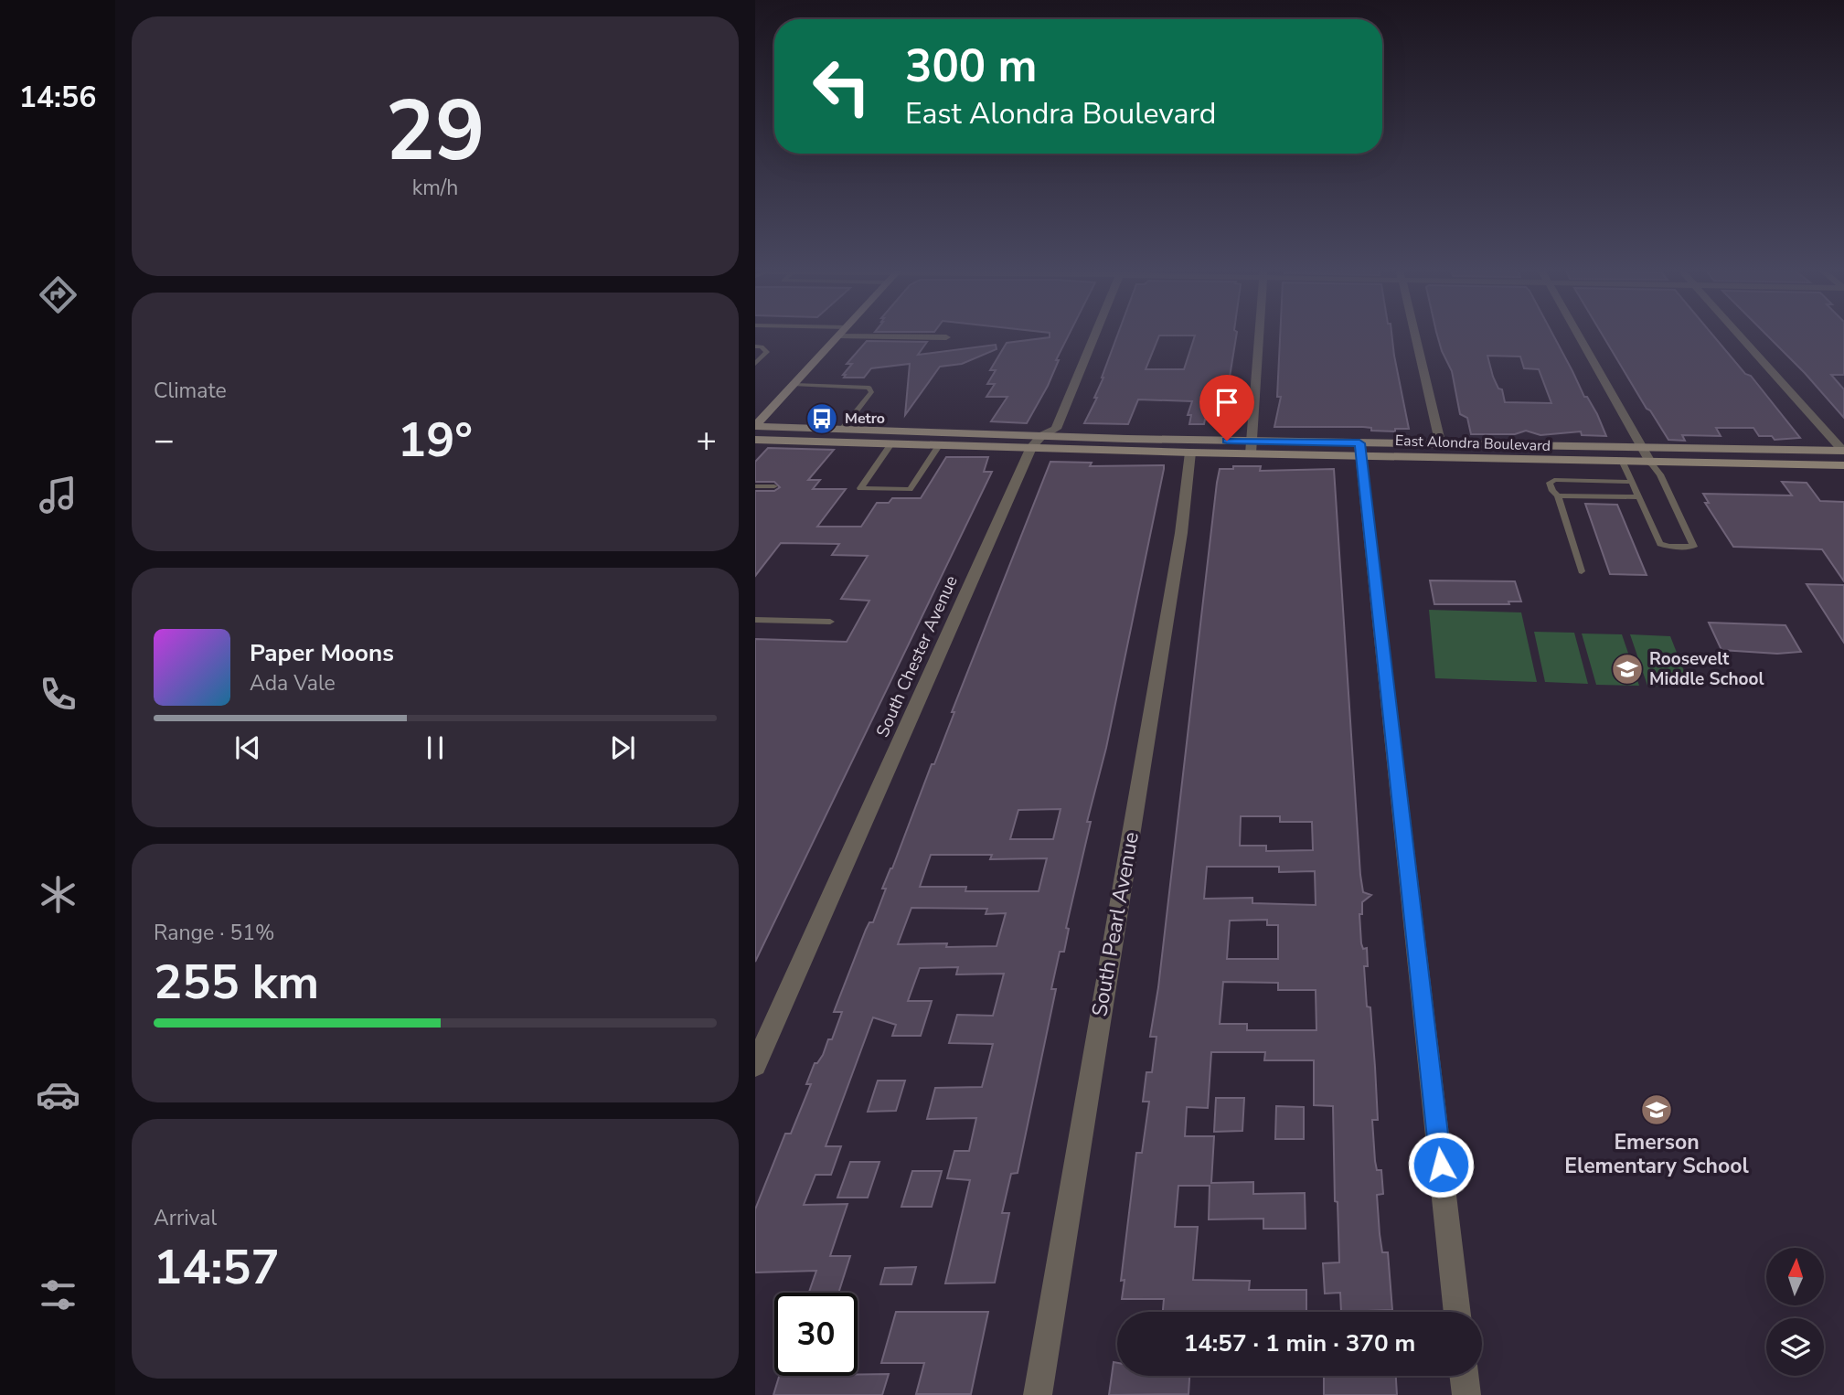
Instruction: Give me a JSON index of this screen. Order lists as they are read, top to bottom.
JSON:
{
  "streets": {
    "main road": ["East Alondra Boulevard"],
    "street": ["South Chester Avenue", "South Pearl Avenue"]
  },
  "crossings": [
    ["East Alondra Boulevard", "South Chester Avenue"],
    ["East Alondra Boulevard", "South Pearl Avenue"]
  ],
  "places": {
    "bus stop": ["Metro"],
    "school or university": ["Roosevelt Middle School", "Emerson Elementary School"]
  },
  "north": "top",
  "page": {
    "tabs": "14:56",
    "tile": [
      ["29", "km/h"],
      "Climate",
      ["Range · 51%", "255 km"],
      ["Arrival", "14:57"]
    ],
    "turn": ["300 m", "East Alondra Boulevard"],
    "heat": ["−", "19°", "+"],
    "song": ["Paper Moons", "Ada Vale"],
    "limit": "30",
    "trip": "14:57 · 1 min · 370 m"
  }
}
